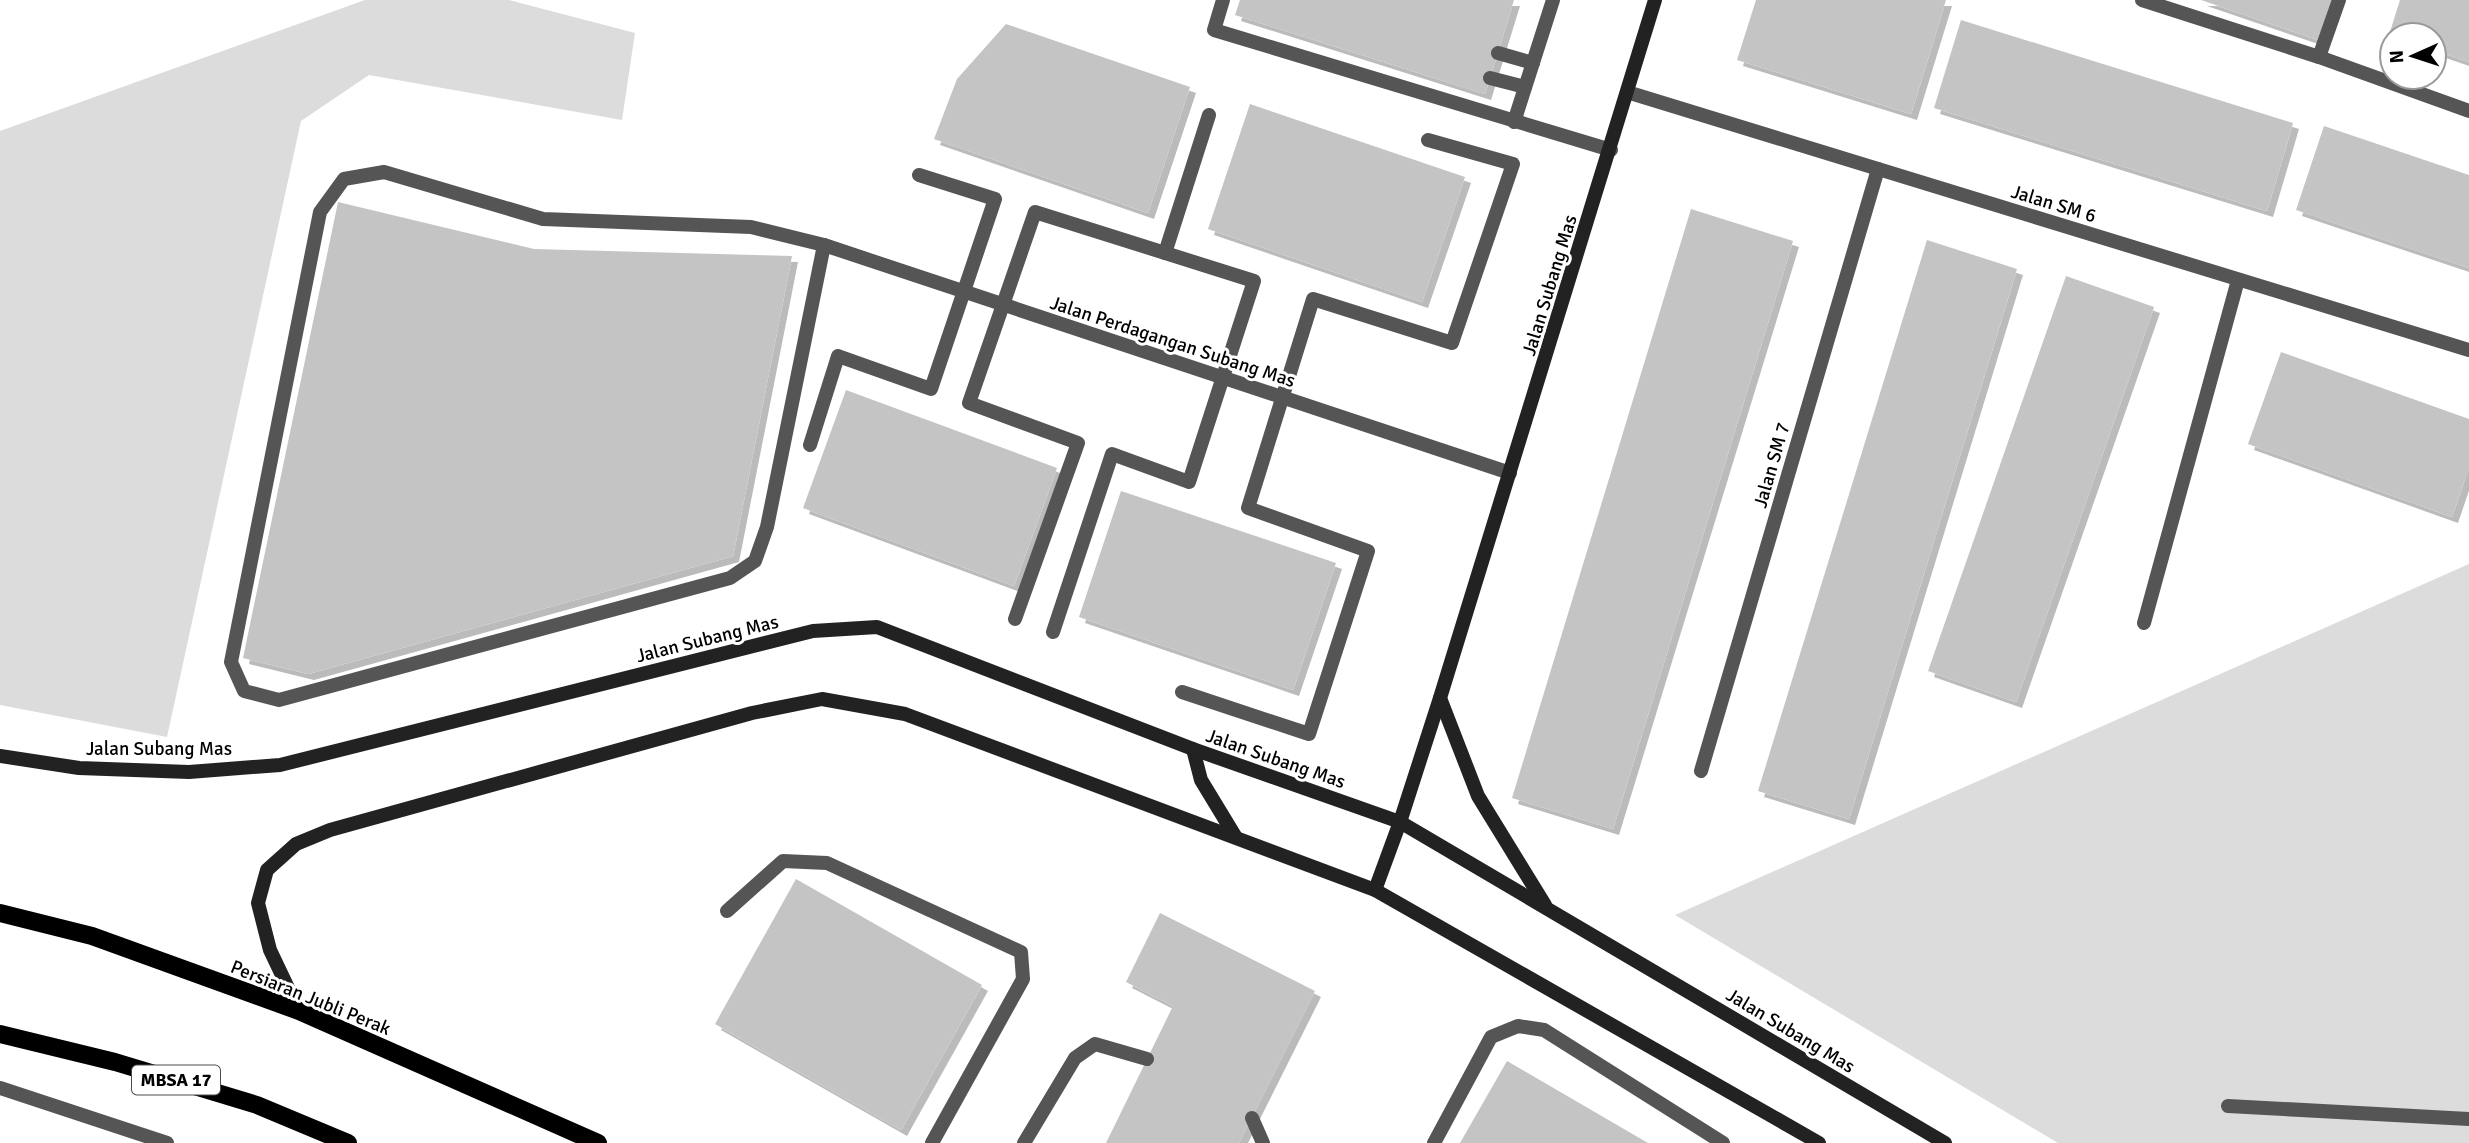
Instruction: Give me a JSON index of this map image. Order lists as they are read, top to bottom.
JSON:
{
  "streets": {
    "main road": ["Persiaran Jubli Perak", "MBSA 17"],
    "street": [
      "Jalan SM 6",
      "Jalan Subang Mas",
      "Jalan Perdagangan Subang Mas",
      "Jalan SM 7"
    ]
  },
  "crossings": [
    ["Jalan SM 6", "Jalan Subang Mas"],
    ["Jalan SM 6", "Jalan SM 7"],
    ["Jalan Subang Mas", "Jalan Perdagangan Subang Mas"]
  ],
  "north": "left"
}
